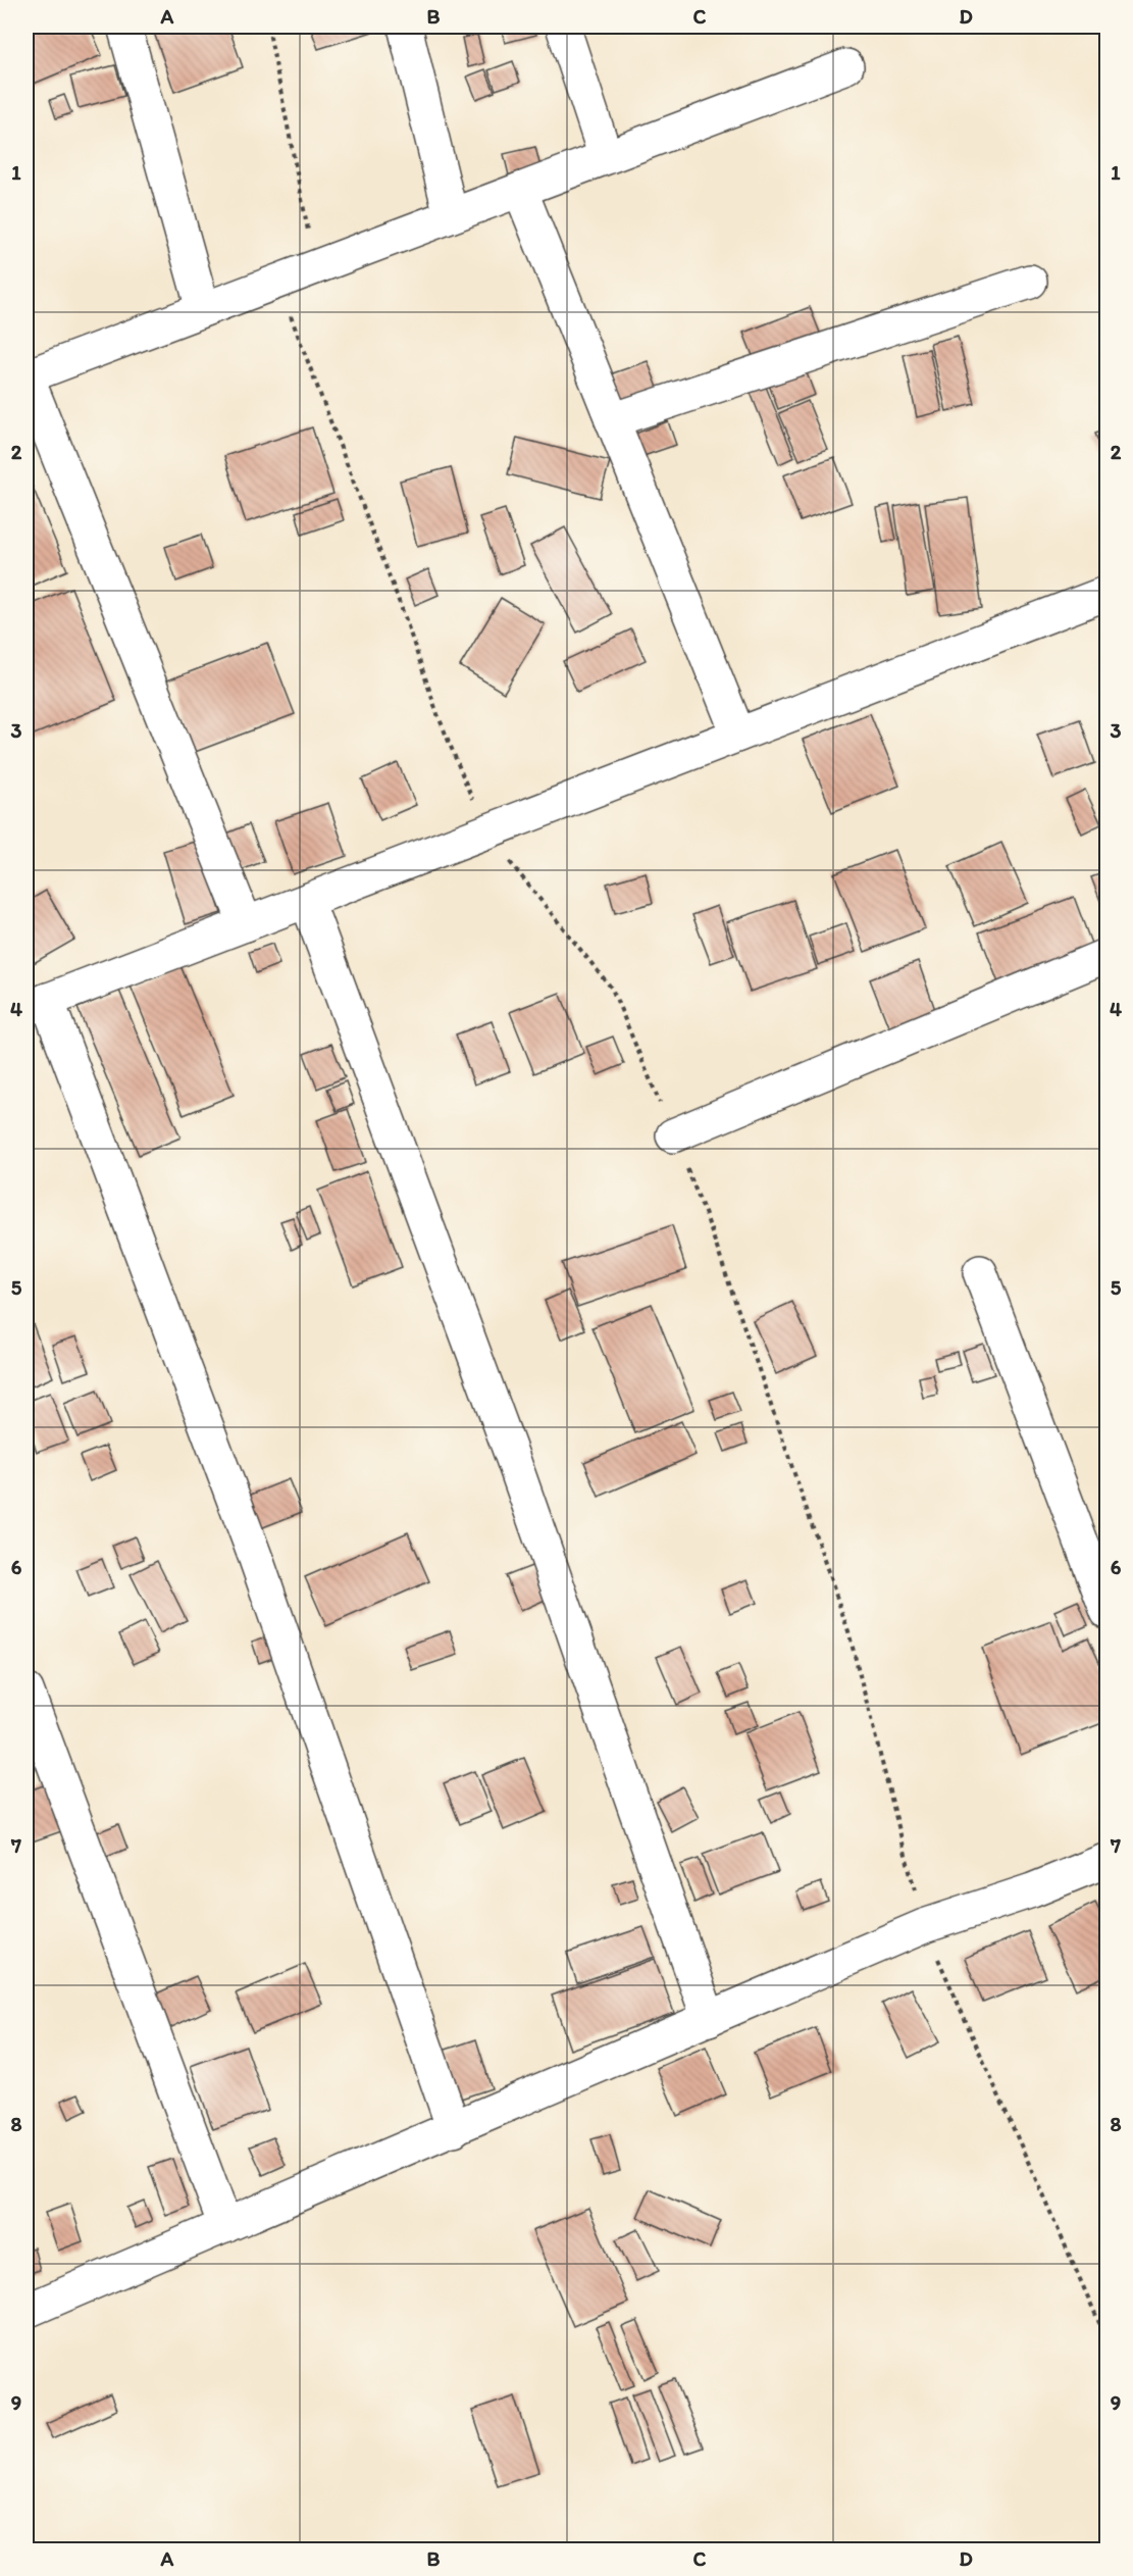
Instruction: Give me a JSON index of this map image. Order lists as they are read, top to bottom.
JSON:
{
  "grid": {
    "columns": [
      "A",
      "B",
      "C",
      "D"
    ],
    "rows": [
      "1",
      "2",
      "3",
      "4",
      "5",
      "6",
      "7",
      "8",
      "9"
    ]
  }
}
